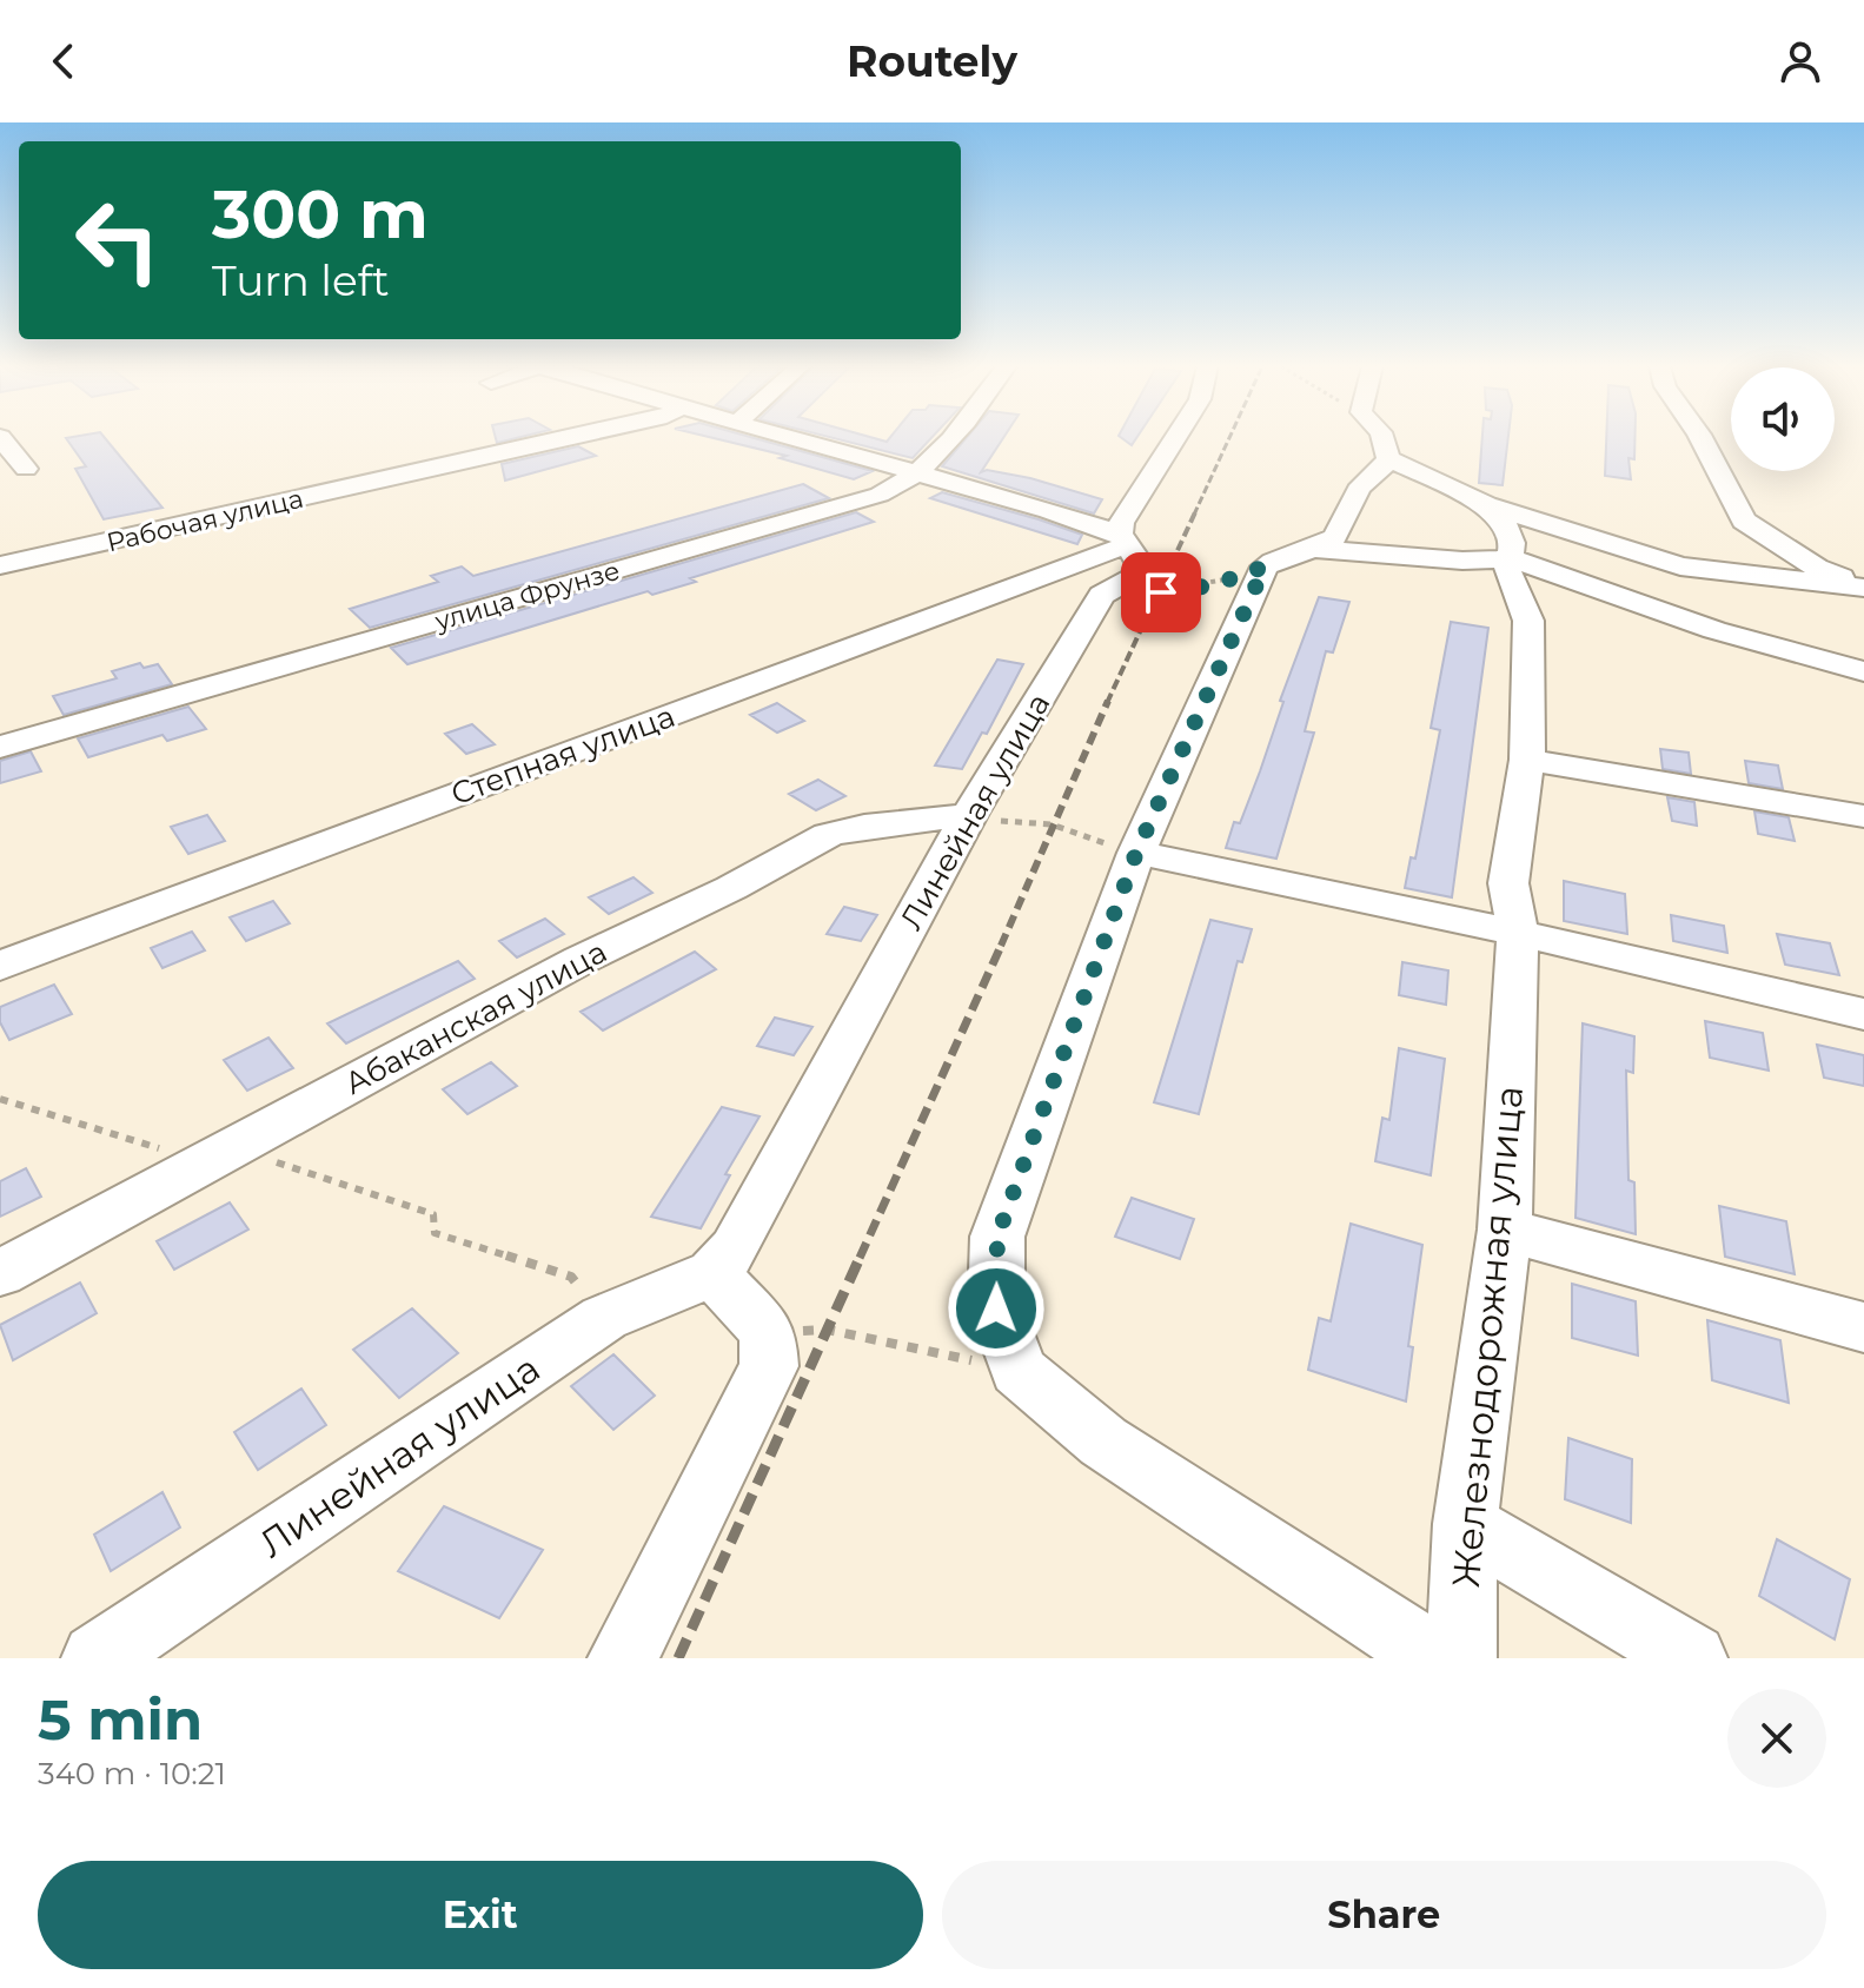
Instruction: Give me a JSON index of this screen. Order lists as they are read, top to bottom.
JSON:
{
  "streets": {
    "street": [
      "Рабочая улица",
      "улица Фрунзе",
      "Степная улица",
      "Линейная улица",
      "Абаканская улица",
      "Железнодорожная улица"
    ]
  },
  "crossings": [
    ["Степная улица", "Линейная улица"],
    ["Линейная улица", "Абаканская улица"]
  ],
  "page": {
    "header": "Routely",
    "turn": ["300 m", "Turn left"],
    "heading": ["5 min", "340 m · 10:21"],
    "buttons": ["Exit", "Share"]
  }
}
